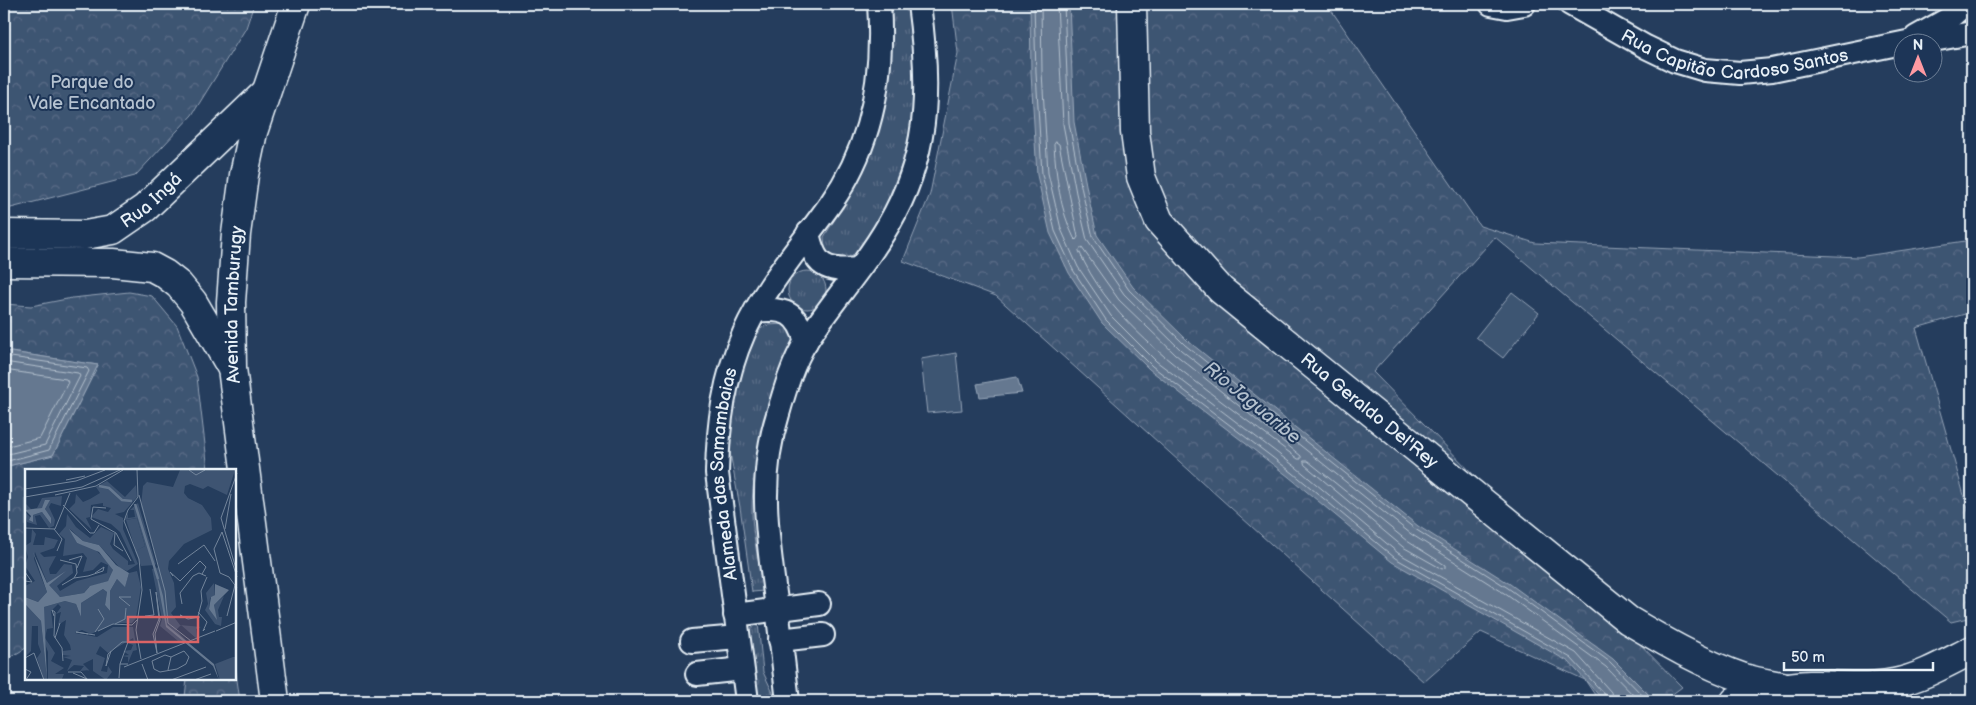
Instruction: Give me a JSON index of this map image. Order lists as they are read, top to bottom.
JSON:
{
  "streets": {
    "main road": ["Rua Ingá", "Avenida Tamburugy", "Rua Geraldo Del'Rey"],
    "street": ["Rua Capitão Cardoso Santos", "Alameda das Samambaias"]
  },
  "crossings": [
    ["Rua Ingá", "Avenida Tamburugy"]
  ],
  "water": ["Rio Jaguaribe"],
  "parks": ["Parque do Vale Encantado"],
  "scale_bar": "50 m",
  "north": "top"
}
